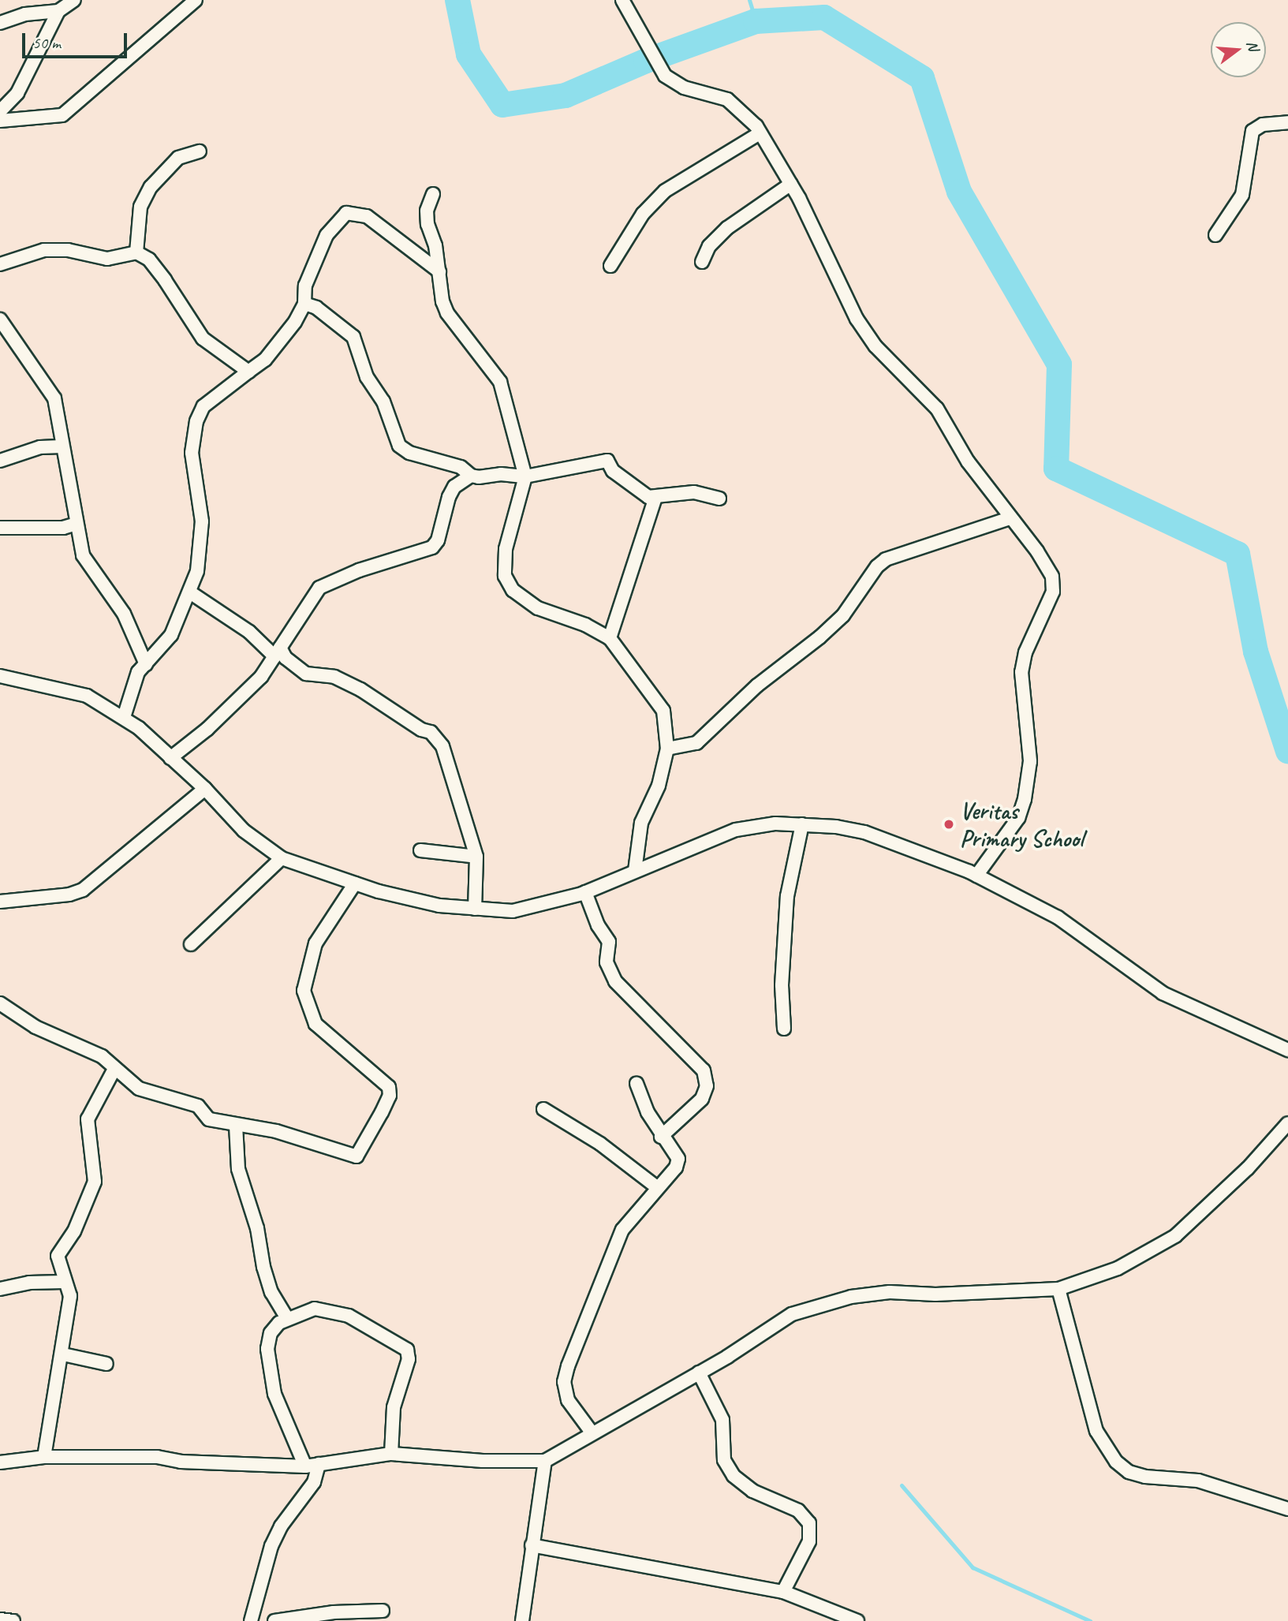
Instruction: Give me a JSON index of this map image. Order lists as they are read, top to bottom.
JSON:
{
  "places": ["Veritas Primary School"],
  "scale_bar": "50 m",
  "north": "right"
}
